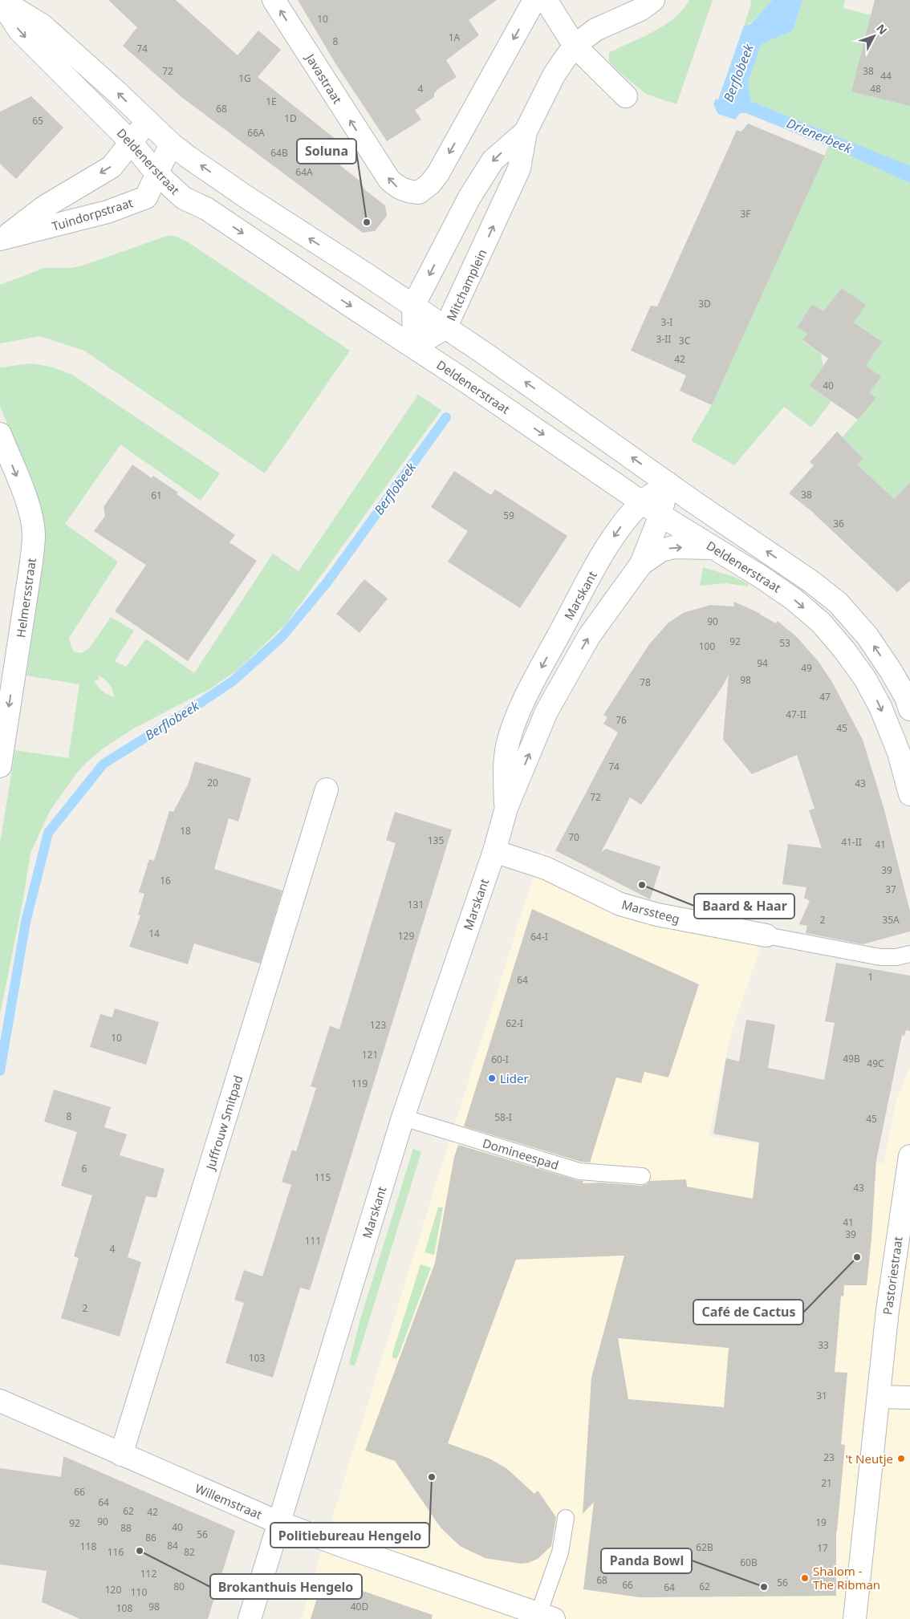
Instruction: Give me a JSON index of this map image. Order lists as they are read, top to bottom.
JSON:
{
  "streets": {
    "street": [
      "Javastraat",
      "Deldenerstraat",
      "Tuindorpstraat",
      "Mitchamplein",
      "Marskant",
      "Helmersstraat",
      "Marssteeg",
      "Juffrouw Smitpad",
      "Pastoriestraat",
      "Willemstraat"
    ],
    "lane": ["Domineespad"]
  },
  "crossings": [
    ["Deldenerstraat", "Tuindorpstraat"],
    ["Deldenerstraat", "Mitchamplein"],
    ["Deldenerstraat", "Marskant"],
    ["Marskant", "Marssteeg"],
    ["Marskant", "Domineespad"],
    ["Marskant", "Willemstraat"],
    ["Juffrouw Smitpad", "Willemstraat"]
  ],
  "one_way": ["Helmersstraat"],
  "water": ["Berflobeek", "Drienerbeek"],
  "places": [
    "Soluna",
    "Baard & Haar",
    "Lider",
    "Café de Cactus",
    "'t Neutje",
    "Politiebureau Hengelo",
    "Brokanthuis Hengelo",
    "Shalom - The Ribman",
    "Panda Bowl"
  ],
  "house_numbers": [
    "10",
    "1A",
    "8",
    "74",
    "72",
    "38",
    "44",
    "1G",
    "4",
    "48",
    "1E",
    "68",
    "1D",
    "65",
    "66A",
    "64B",
    "64A",
    "3F",
    "3D",
    "3-I",
    "3-II",
    "3C",
    "42",
    "40",
    "38",
    "61",
    "59",
    "36",
    "90",
    "92",
    "53",
    "100",
    "94",
    "49",
    "98",
    "78",
    "47",
    "47-II",
    "76",
    "45",
    "74",
    "20",
    "43",
    "72",
    "18",
    "70",
    "135",
    "41-II",
    "41",
    "39",
    "16",
    "37",
    "131",
    "2",
    "35A",
    "14",
    "129",
    "64-I",
    "1",
    "64",
    "62-I",
    "123",
    "10",
    "121",
    "49B",
    "60-I",
    "49C",
    "119",
    "8",
    "58-I",
    "45",
    "6",
    "115",
    "43",
    "41",
    "39",
    "111",
    "4",
    "2",
    "33",
    "103",
    "31",
    "23",
    "21",
    "66",
    "64",
    "62",
    "42",
    "90",
    "19",
    "92",
    "40",
    "88",
    "56",
    "86",
    "84",
    "118",
    "62B",
    "17",
    "116",
    "82",
    "60B",
    "112",
    "68",
    "56",
    "66",
    "80",
    "62",
    "64",
    "120",
    "110",
    "98",
    "40D",
    "108"
  ],
  "north": "top right"
}
